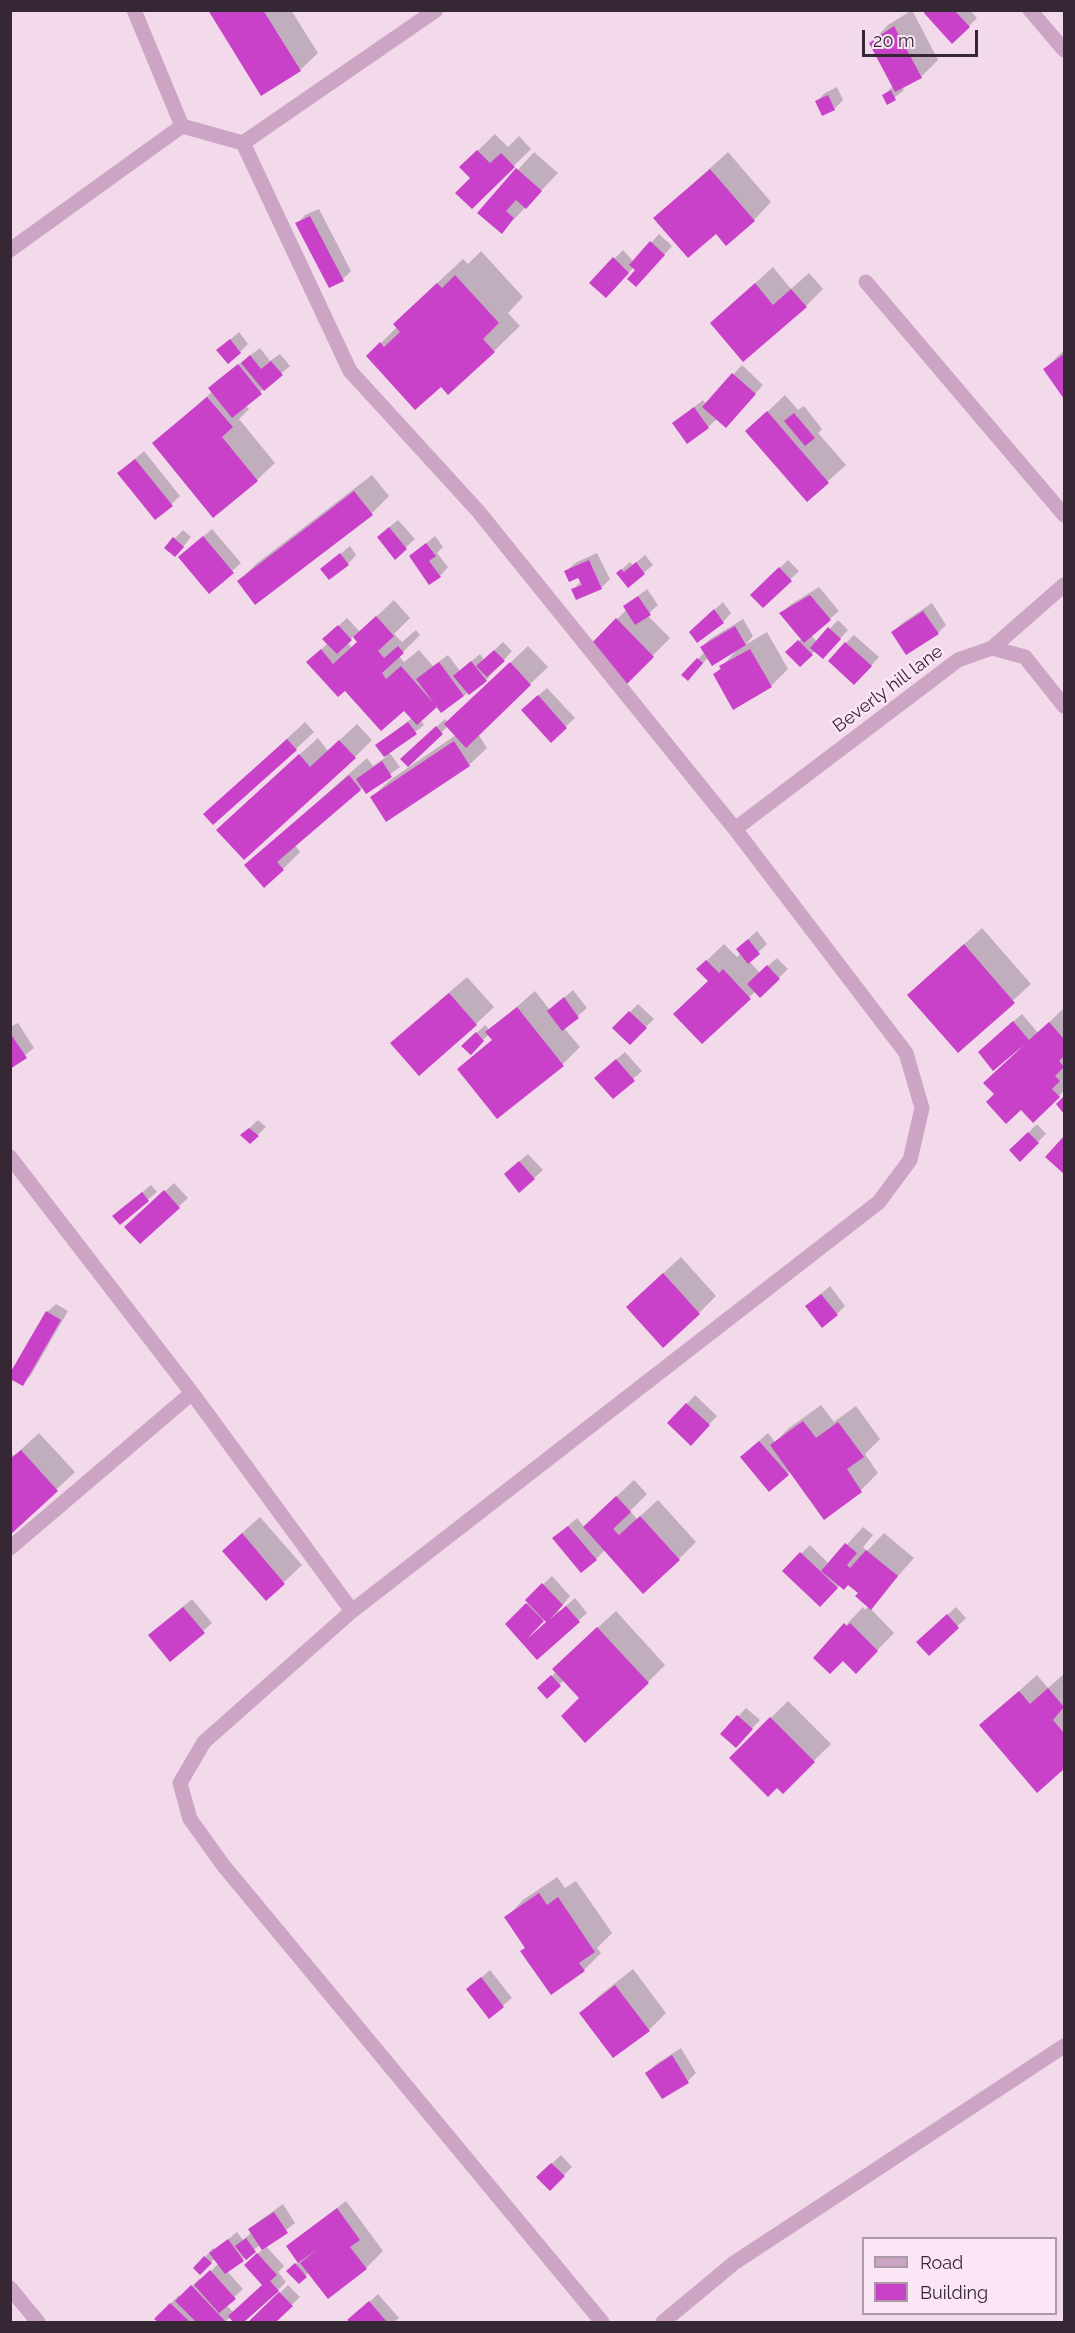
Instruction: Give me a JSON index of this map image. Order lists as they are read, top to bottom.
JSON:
{
  "streets": {
    "street": ["Beverly hill lane"]
  },
  "legend": ["Road", "Building"],
  "scale_bar": "20 m"
}
